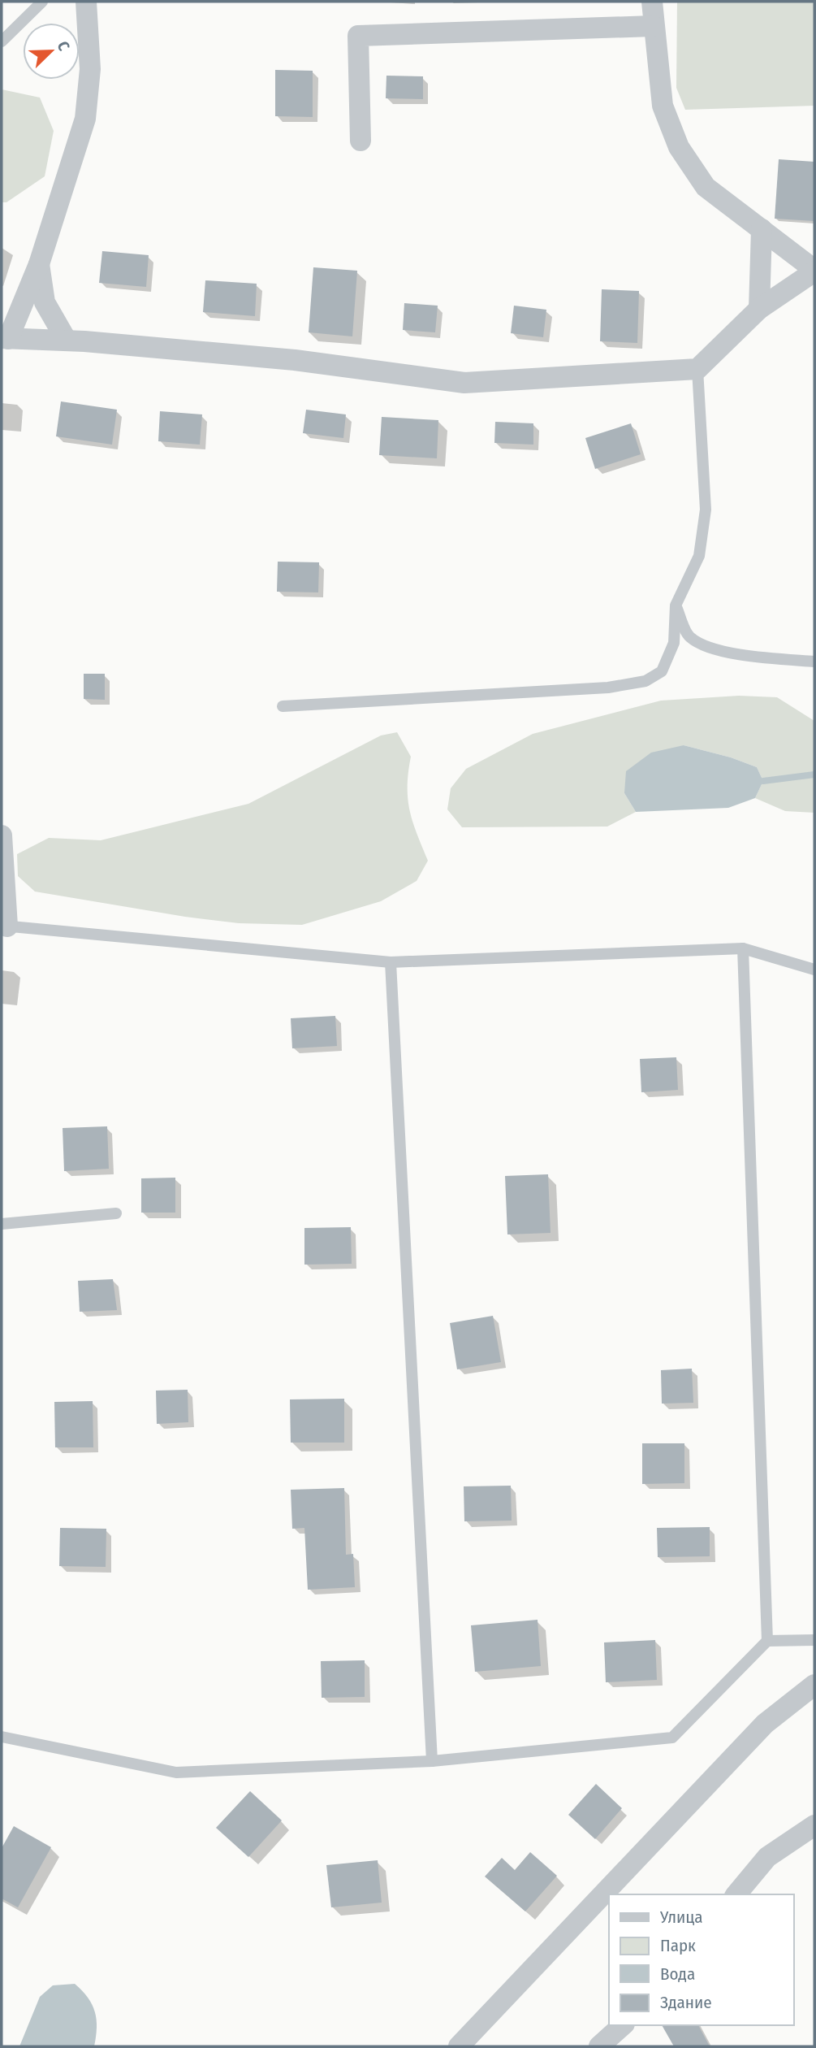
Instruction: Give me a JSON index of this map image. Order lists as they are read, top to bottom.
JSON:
{
  "legend": [
    "Улица",
    "Парк",
    "Вода",
    "Здание"
  ],
  "north": "top right"
}
